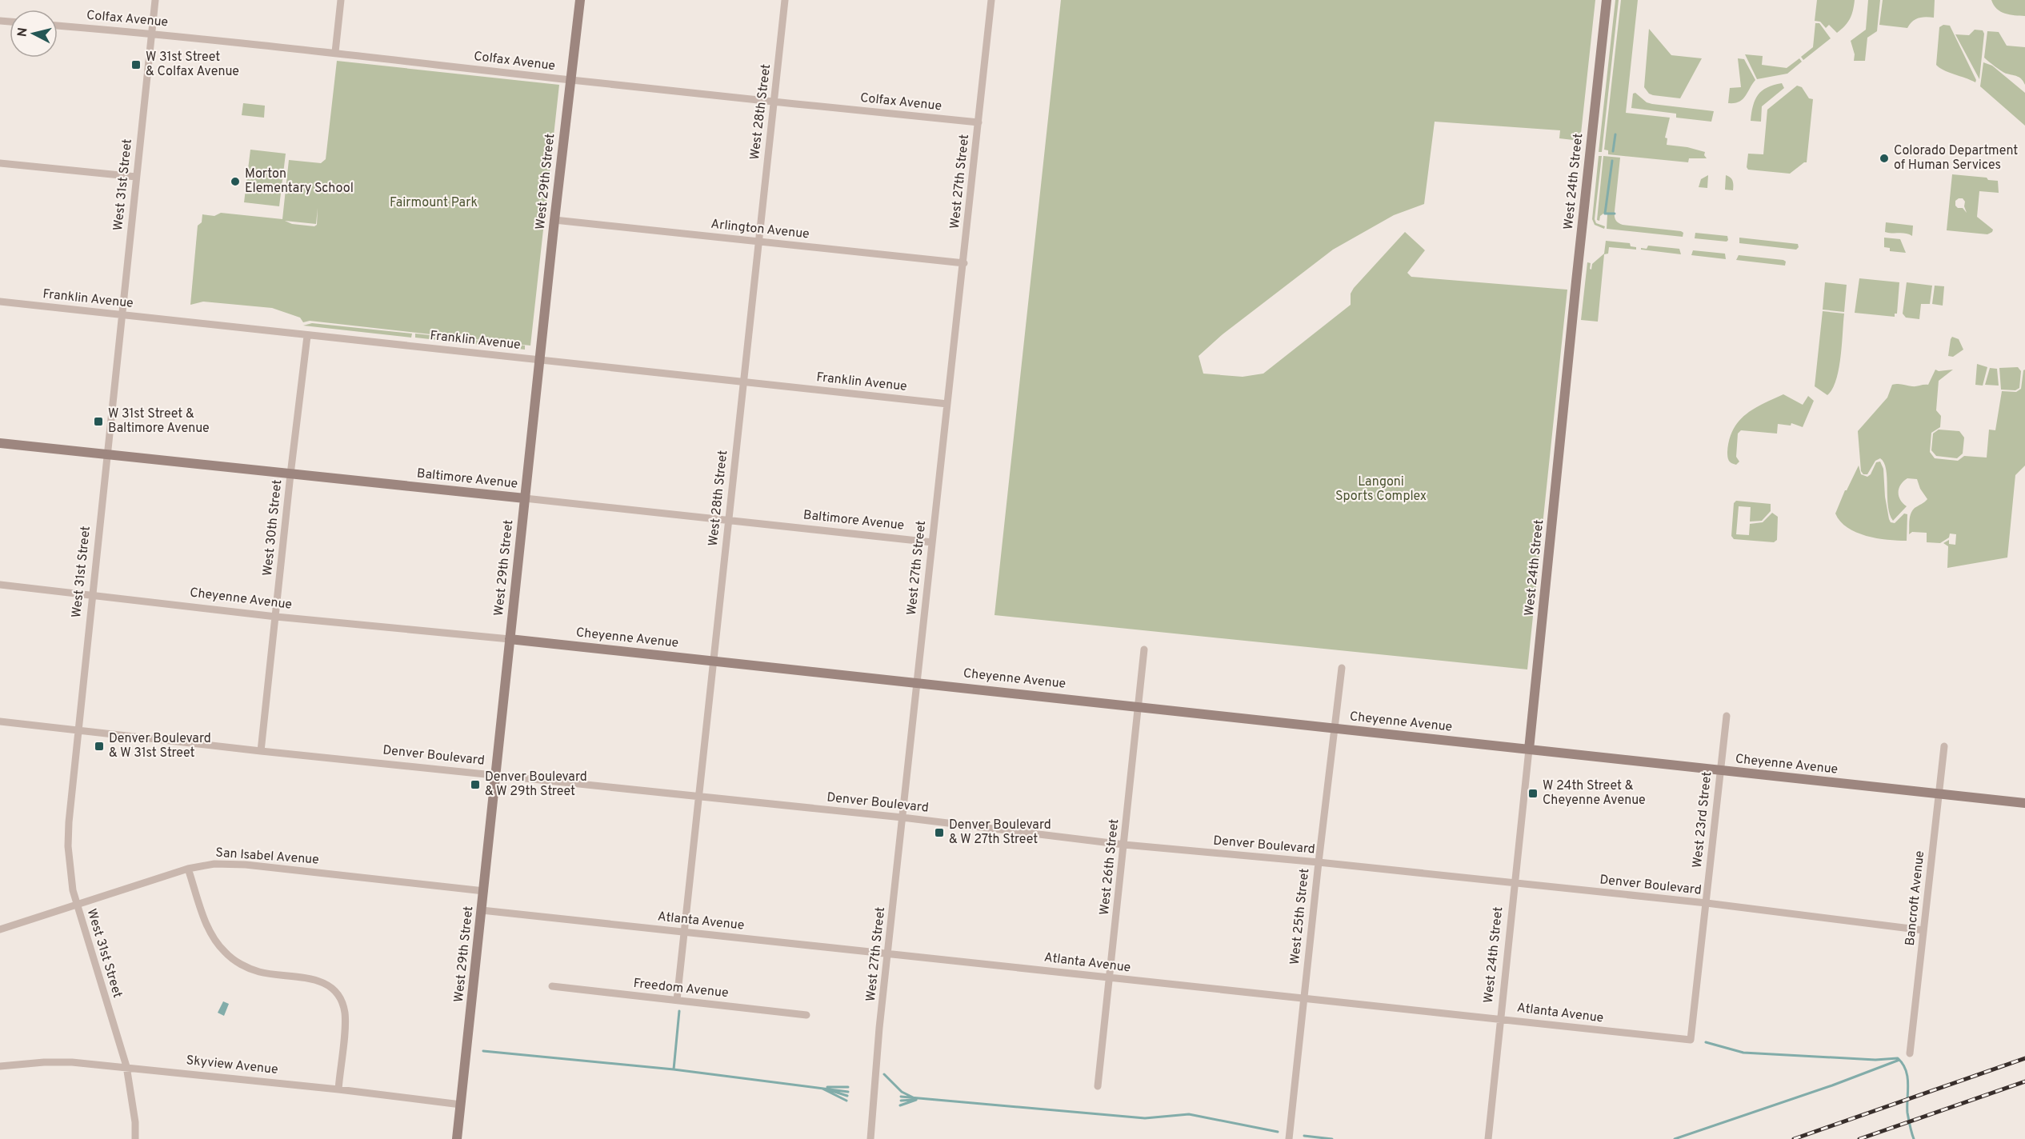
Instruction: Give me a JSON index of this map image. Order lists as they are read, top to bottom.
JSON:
{
  "streets": {
    "street": [
      "Colfax Avenue",
      "West 28th Street",
      "West 29th Street",
      "West 27th Street",
      "West 24th Street",
      "West 31st Street",
      "Arlington Avenue",
      "Franklin Avenue",
      "Baltimore Avenue",
      "West 30th Street",
      "Cheyenne Avenue",
      "Denver Boulevard",
      "West 23rd Street",
      "San Isabel Avenue",
      "West 26th Street",
      "Bancroft Avenue",
      "West 25th Street",
      "Atlanta Avenue",
      "Freedom Avenue",
      "Skyview Avenue"
    ]
  },
  "crossings": [
    ["Colfax Avenue", "West 28th Street"],
    ["Colfax Avenue", "West 29th Street"],
    ["Colfax Avenue", "West 27th Street"],
    ["Colfax Avenue", "West 31st Street"],
    ["West 28th Street", "Arlington Avenue"],
    ["West 28th Street", "Franklin Avenue"],
    ["West 28th Street", "Baltimore Avenue"],
    ["West 28th Street", "Cheyenne Avenue"],
    ["West 28th Street", "Denver Boulevard"],
    ["West 28th Street", "Atlanta Avenue"],
    ["West 28th Street", "Freedom Avenue"],
    ["West 29th Street", "Arlington Avenue"],
    ["West 29th Street", "Franklin Avenue"],
    ["West 29th Street", "Baltimore Avenue"],
    ["West 29th Street", "Cheyenne Avenue"],
    ["West 29th Street", "Denver Boulevard"],
    ["West 29th Street", "San Isabel Avenue"],
    ["West 29th Street", "Atlanta Avenue"],
    ["West 29th Street", "Skyview Avenue"],
    ["West 27th Street", "Arlington Avenue"],
    ["West 27th Street", "Franklin Avenue"],
    ["West 27th Street", "Baltimore Avenue"],
    ["West 27th Street", "Cheyenne Avenue"],
    ["West 27th Street", "Denver Boulevard"],
    ["West 27th Street", "Atlanta Avenue"],
    ["West 24th Street", "Cheyenne Avenue"],
    ["West 24th Street", "Denver Boulevard"],
    ["West 24th Street", "Atlanta Avenue"],
    ["West 31st Street", "Franklin Avenue"],
    ["West 31st Street", "Baltimore Avenue"],
    ["West 31st Street", "Cheyenne Avenue"],
    ["West 31st Street", "Denver Boulevard"],
    ["West 31st Street", "San Isabel Avenue"],
    ["West 31st Street", "Skyview Avenue"],
    ["Franklin Avenue", "West 30th Street"],
    ["Baltimore Avenue", "West 30th Street"],
    ["West 30th Street", "Cheyenne Avenue"],
    ["West 30th Street", "Denver Boulevard"],
    ["Cheyenne Avenue", "West 23rd Street"],
    ["Cheyenne Avenue", "West 26th Street"],
    ["Cheyenne Avenue", "Bancroft Avenue"],
    ["Cheyenne Avenue", "West 25th Street"],
    ["Denver Boulevard", "West 23rd Street"],
    ["Denver Boulevard", "West 26th Street"],
    ["Denver Boulevard", "Bancroft Avenue"],
    ["Denver Boulevard", "West 25th Street"],
    ["West 23rd Street", "Atlanta Avenue"],
    ["West 26th Street", "Atlanta Avenue"],
    ["West 25th Street", "Atlanta Avenue"]
  ],
  "parks": ["Fairmount Park", "Langoni Sports Complex"],
  "places": {
    "transit": [
      "W 31st Street & Colfax Avenue",
      "W 31st Street & Baltimore Avenue",
      "Denver Boulevard & W 31st Street",
      "Denver Boulevard & W 29th Street",
      "W 24th Street & Cheyenne Avenue",
      "Denver Boulevard & W 27th Street"
    ],
    "other": ["Colorado Department of Human Services", "Morton Elementary School"]
  },
  "north": "left"
}
